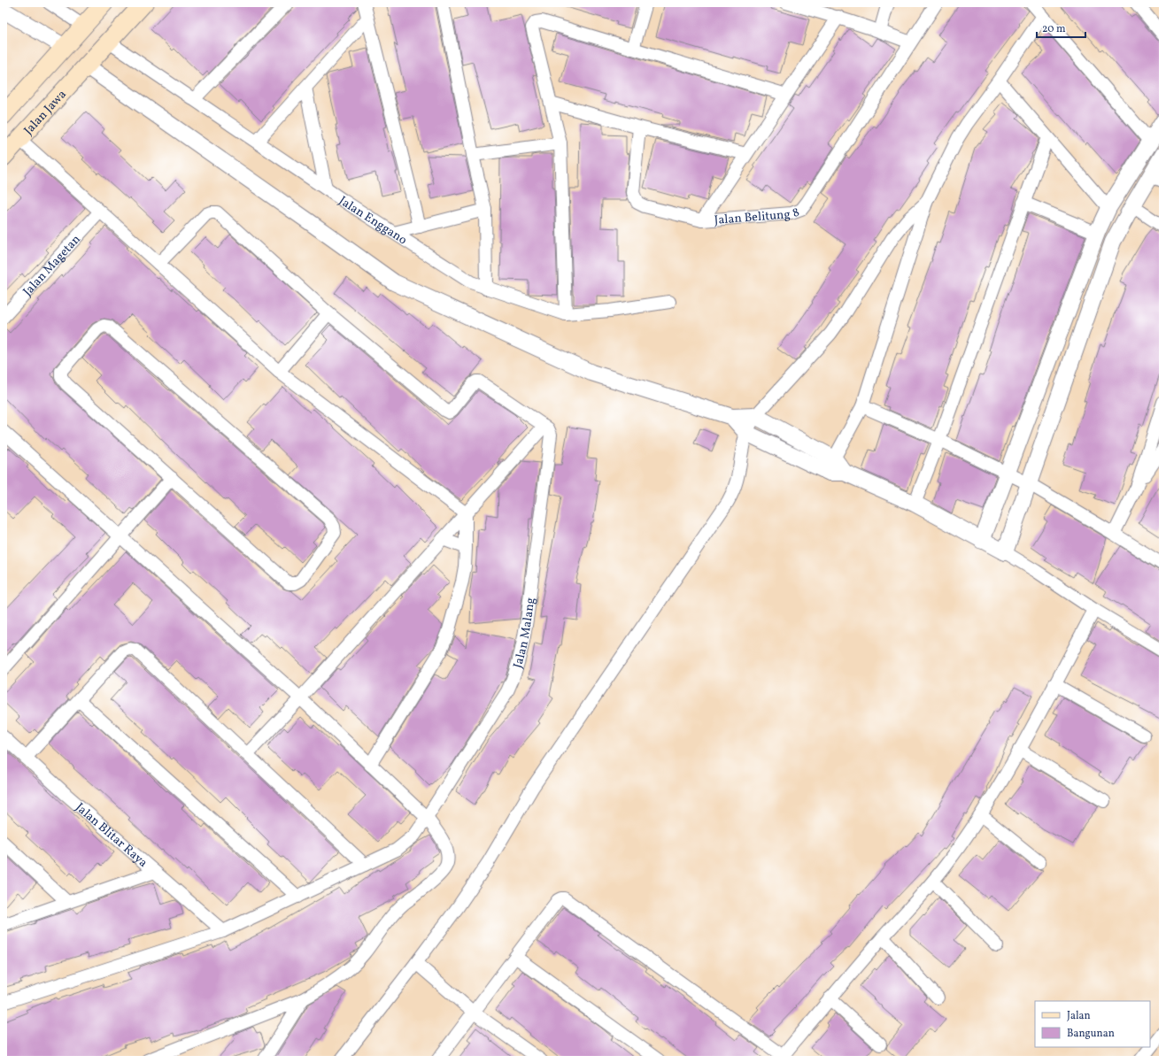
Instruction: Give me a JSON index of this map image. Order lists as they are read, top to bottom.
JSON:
{
  "streets": {
    "main road": ["Jalan Jawa"],
    "street": [
      "Jalan Belitung 8",
      "Jalan Enggano",
      "Jalan Magetan",
      "Jalan Malang",
      "Jalan Blitar Raya"
    ]
  },
  "crossings": [
    ["Jalan Jawa", "Jalan Enggano"],
    ["Jalan Malang", "Jalan Blitar Raya"]
  ],
  "legend": ["Jalan", "Bangunan"],
  "scale_bar": "20 m"
}
